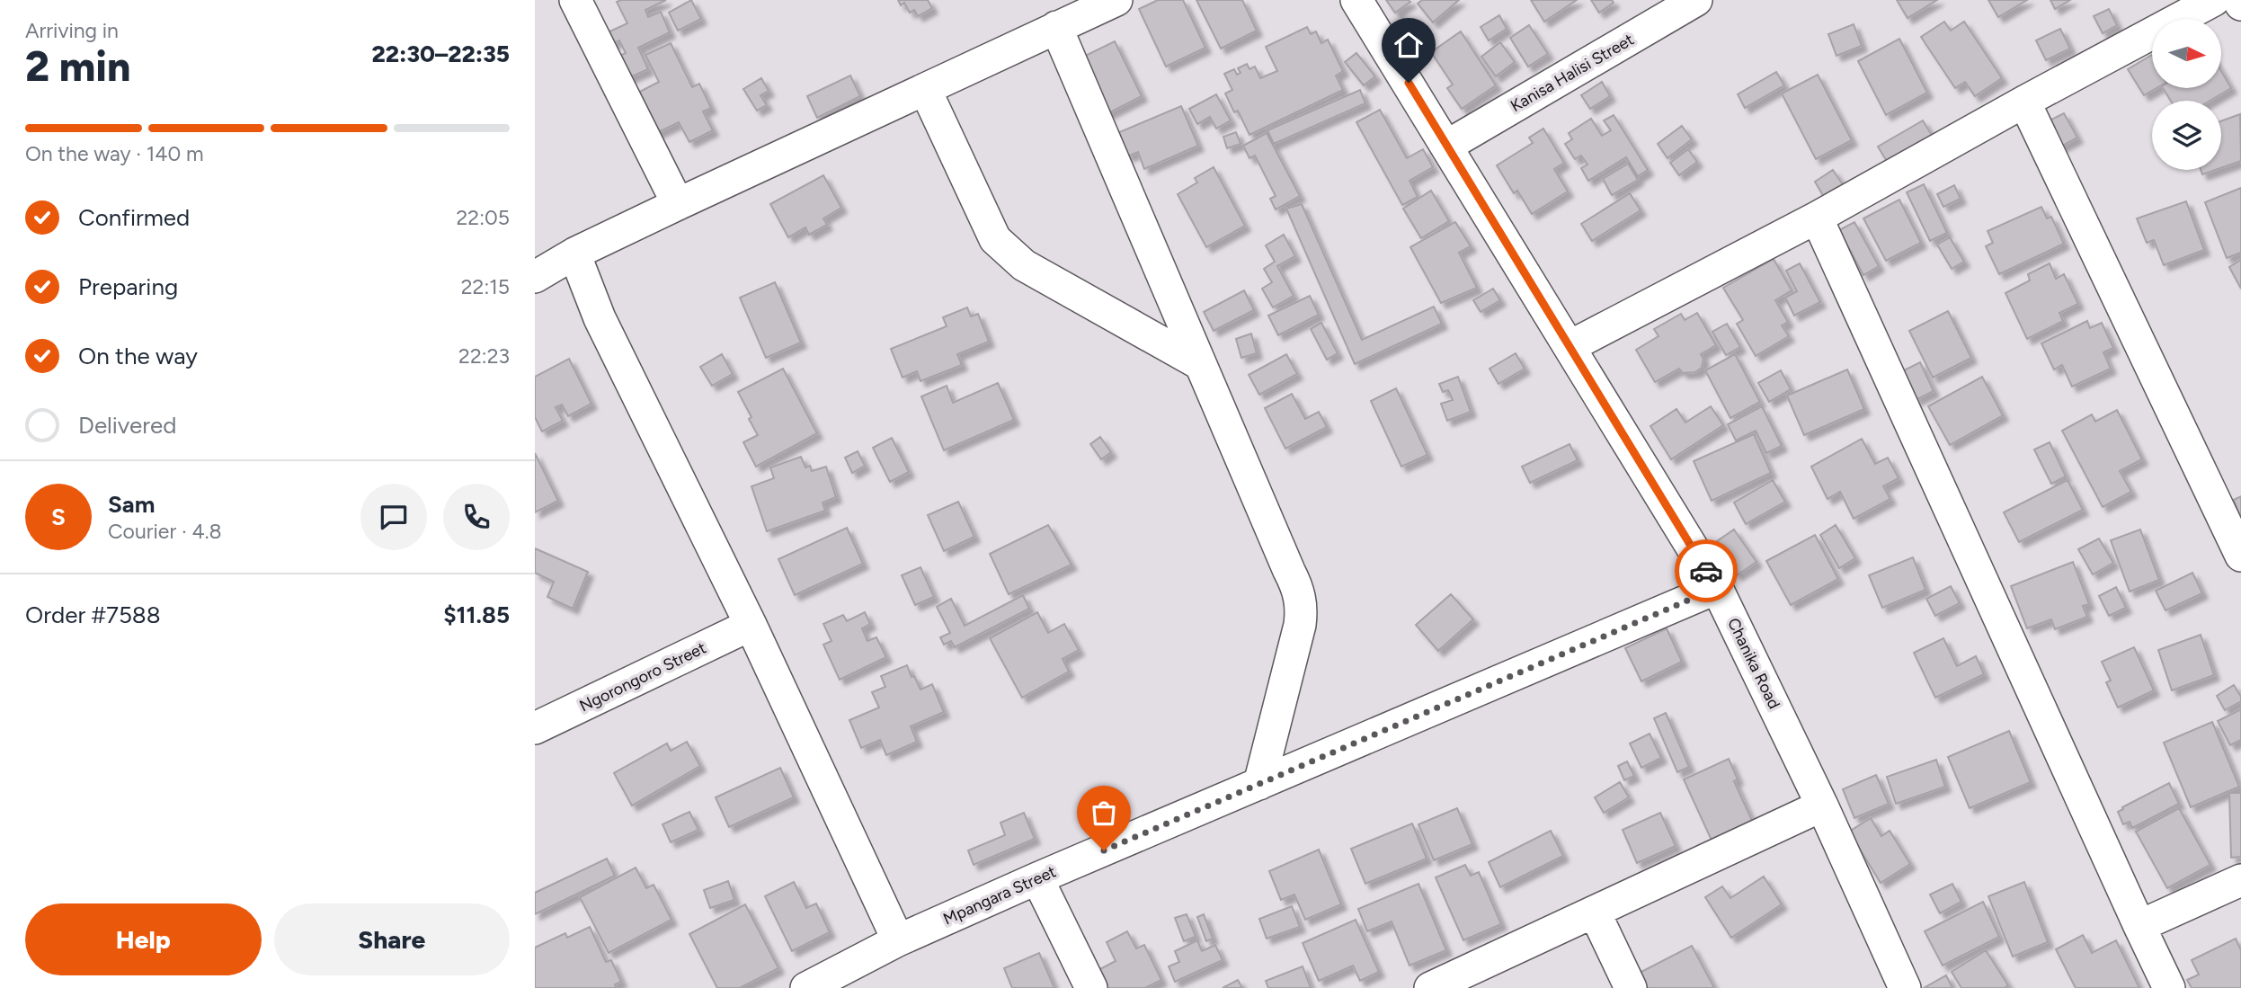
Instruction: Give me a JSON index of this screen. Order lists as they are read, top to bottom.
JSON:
{
  "streets": {
    "street": [
      "Kanisa Halisi Street",
      "Chanika Road",
      "Ngorongoro Street",
      "Mpangara Street"
    ]
  },
  "crossings": [
    ["Kanisa Halisi Street", "Chanika Road"],
    ["Chanika Road", "Mpangara Street"]
  ],
  "north": "right",
  "page": {
    "heading": ["2 min", "Arriving in", "22:30–22:35"],
    "panel": [
      "Sam",
      "Courier · 4.8",
      "Order #7588",
      "$11.85"
    ],
    "bar": "On the way · 140 m",
    "list": [
      ["Confirmed", "22:05"],
      ["Preparing", "22:15"],
      ["On the way", "22:23"],
      "Delivered"
    ],
    "round": "S",
    "buttons": ["Help", "Share"]
  }
}
